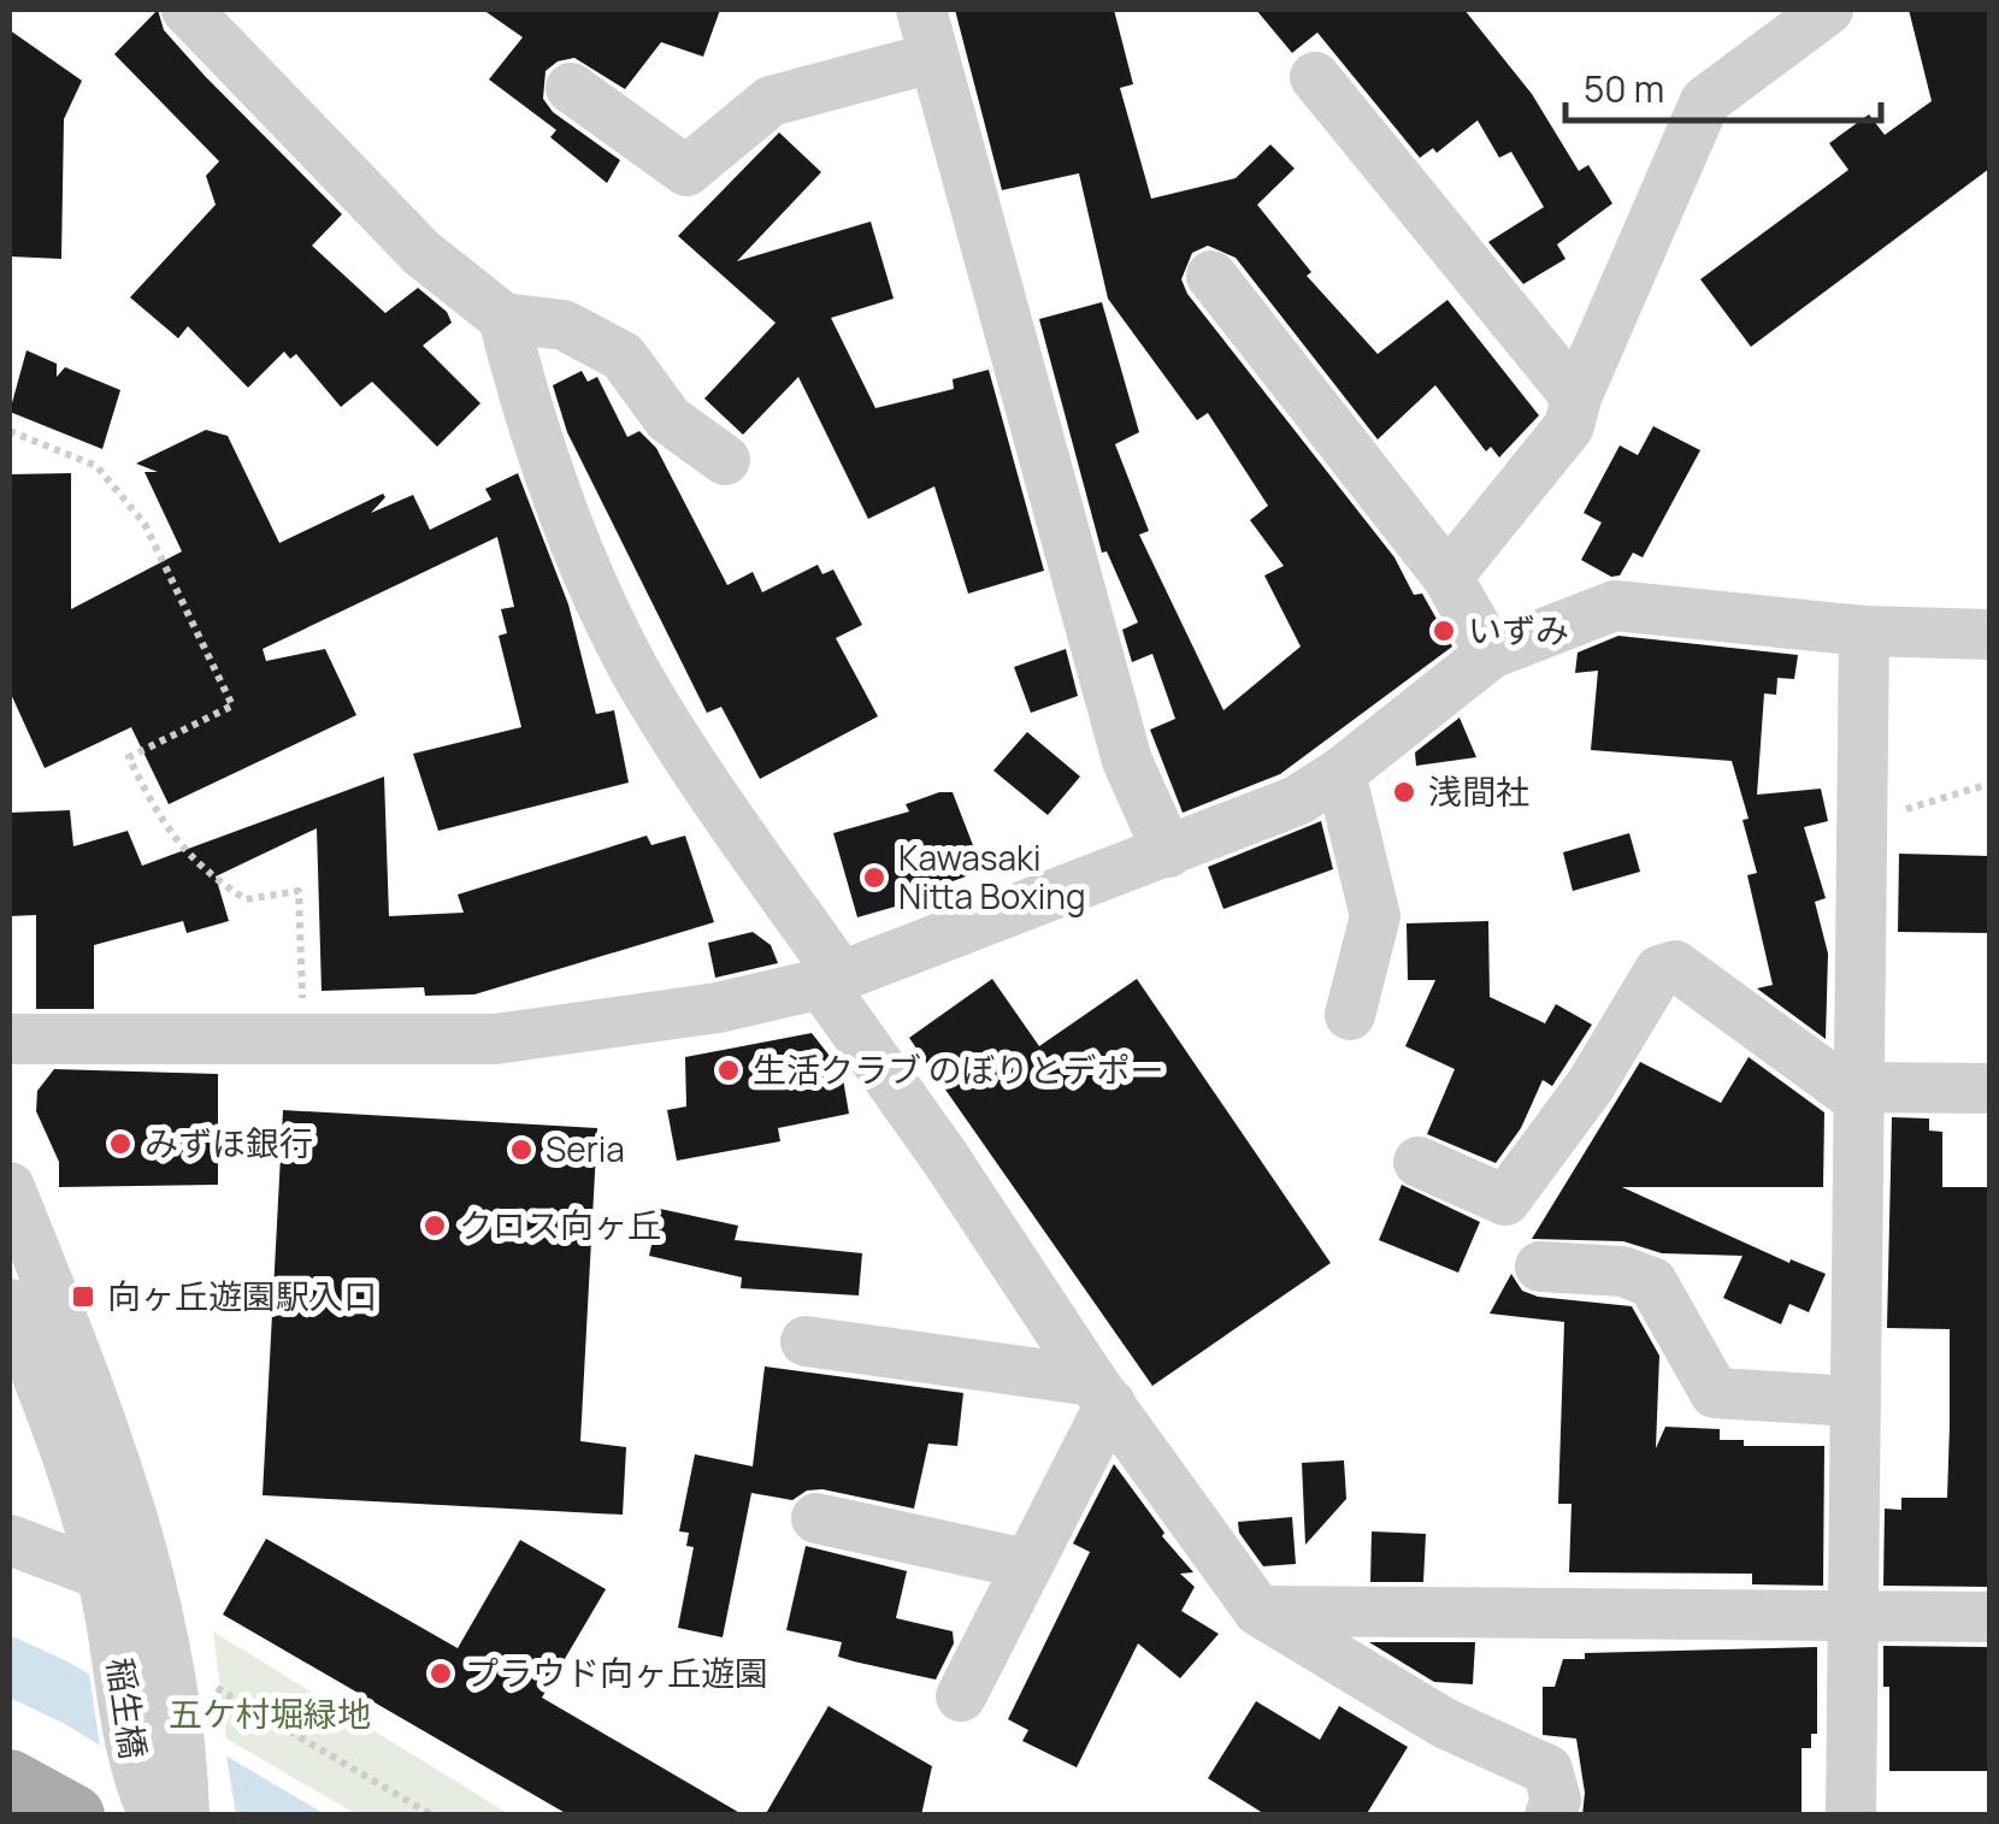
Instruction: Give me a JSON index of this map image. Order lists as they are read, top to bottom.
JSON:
{
  "streets": {
    "street": ["稲生橋"]
  },
  "parks": ["五ケ村堀緑地"],
  "places": {
    "other": [
      "いずみ",
      "浅間社",
      "Kawasaki Nitta Boxing",
      "生活クラブ のぼりとデポー",
      "みずほ銀行",
      "Seria",
      "クロス向ヶ丘",
      "プラウド向ヶ丘遊園"
    ],
    "transit": ["向ヶ丘遊園駅入口"]
  },
  "scale_bar": "50 m"
}
